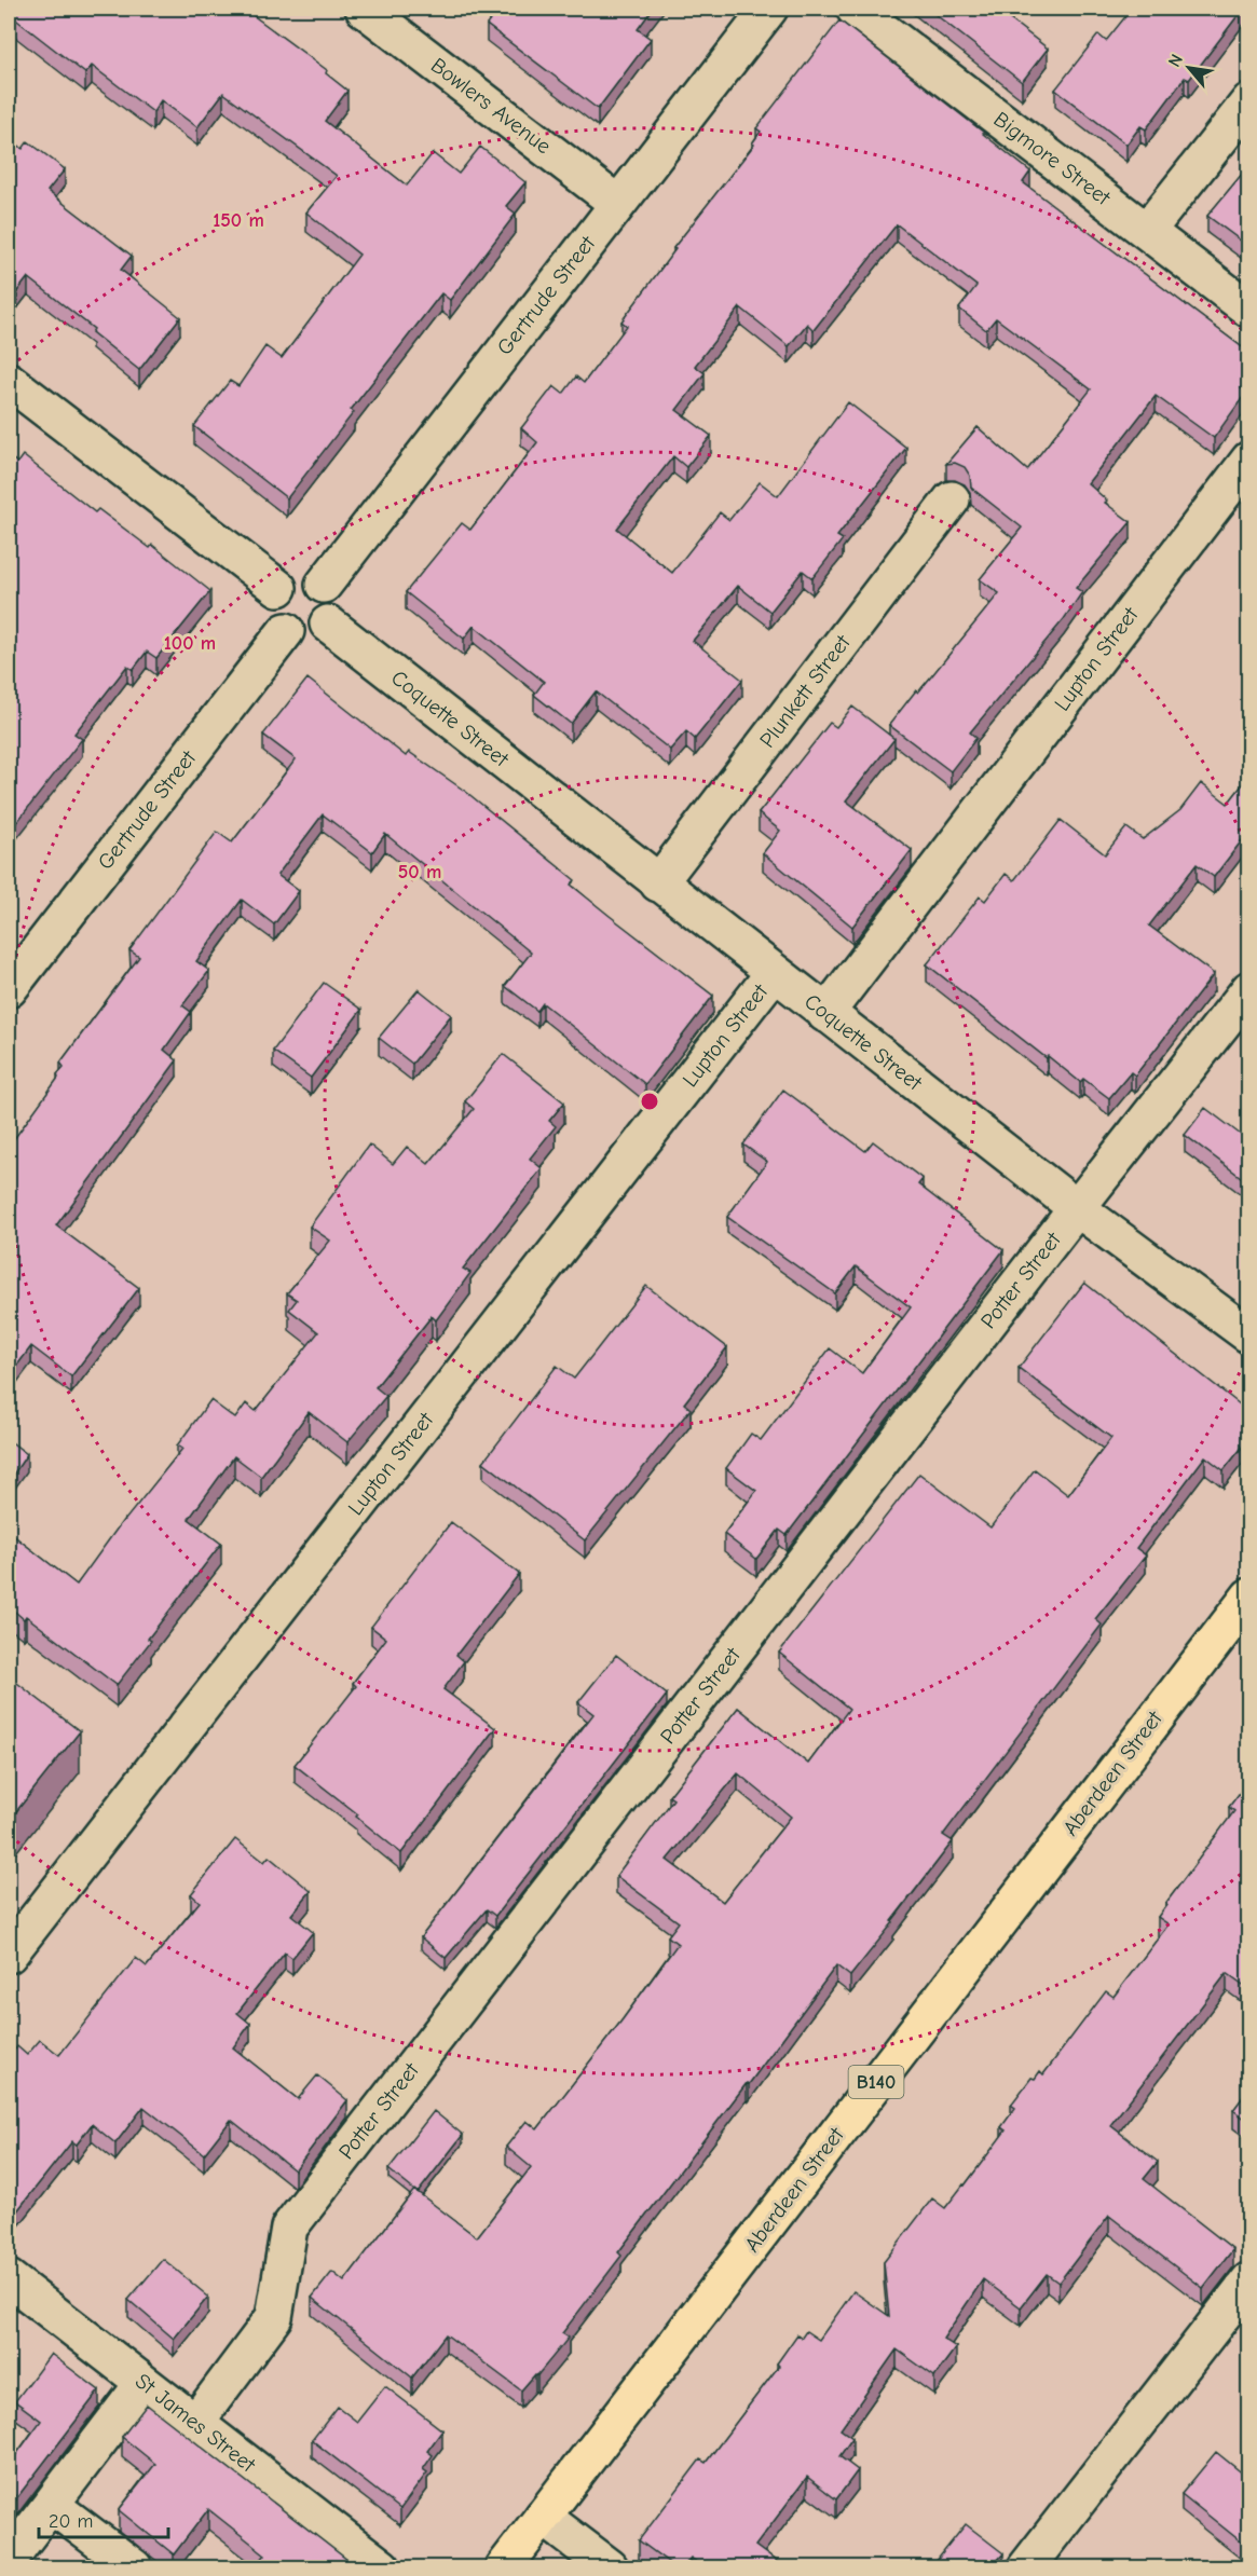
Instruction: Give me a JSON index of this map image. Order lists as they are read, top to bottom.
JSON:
{
  "streets": {
    "main road": ["Aberdeen Street", "B140"],
    "street": [
      "Bowlers Avenue",
      "Bigmore Street",
      "Gertrude Street",
      "Lupton Street",
      "Plunkett Street",
      "Coquette Street",
      "Potter Street",
      "St James Street"
    ]
  },
  "crossings": [
    ["Bowlers Avenue", "Gertrude Street"],
    ["Gertrude Street", "Coquette Street"],
    ["Lupton Street", "Coquette Street"],
    ["Plunkett Street", "Coquette Street"],
    ["Coquette Street", "Potter Street"],
    ["Potter Street", "St James Street"]
  ],
  "scale_bar": "20 m",
  "north": "top left",
  "rings": ["150 m", "100 m", "50 m"]
}
